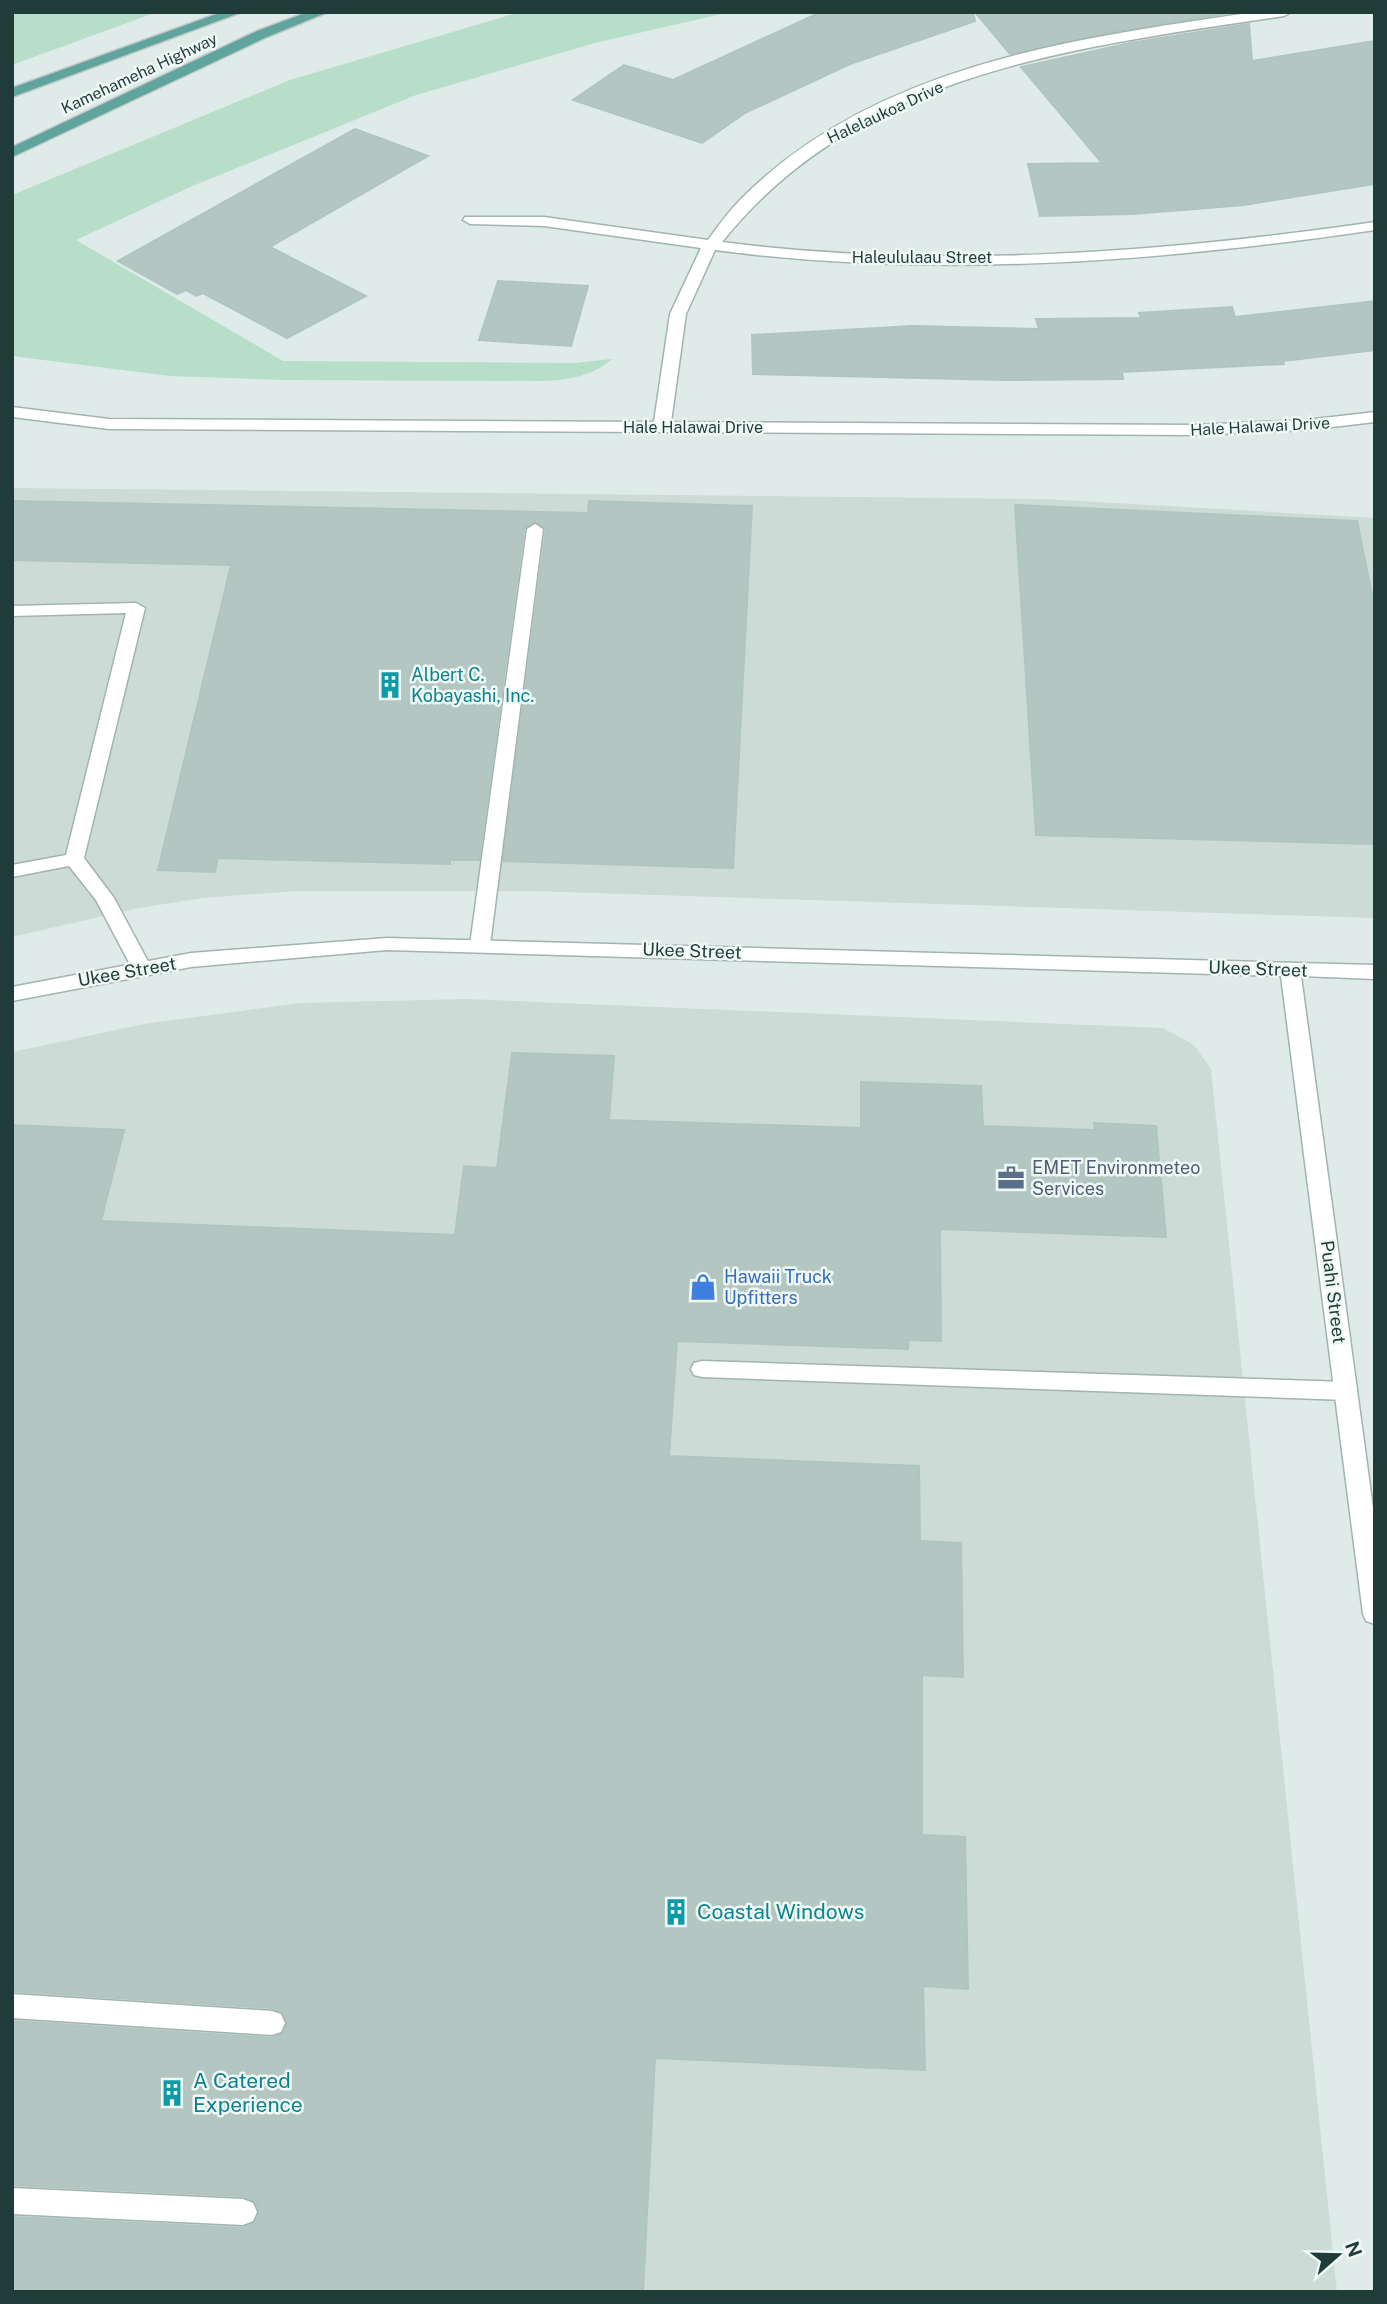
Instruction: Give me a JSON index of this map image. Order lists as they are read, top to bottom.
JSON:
{
  "streets": {
    "main road": ["Kamehameha Highway"],
    "street": [
      "Halelaukoa Drive",
      "Haleululaau Street",
      "Hale Halawai Drive",
      "Ukee Street",
      "Puahi Street"
    ]
  },
  "crossings": [
    ["Halelaukoa Drive", "Haleululaau Street"],
    ["Halelaukoa Drive", "Hale Halawai Drive"],
    ["Ukee Street", "Puahi Street"]
  ],
  "places": {
    "building": ["Albert C. Kobayashi, Inc.", "Coastal Windows", "A Catered Experience"],
    "office": ["EMET Environmeteo Services"],
    "shop": ["Hawaii Truck Upfitters"]
  },
  "north": "right"
}
